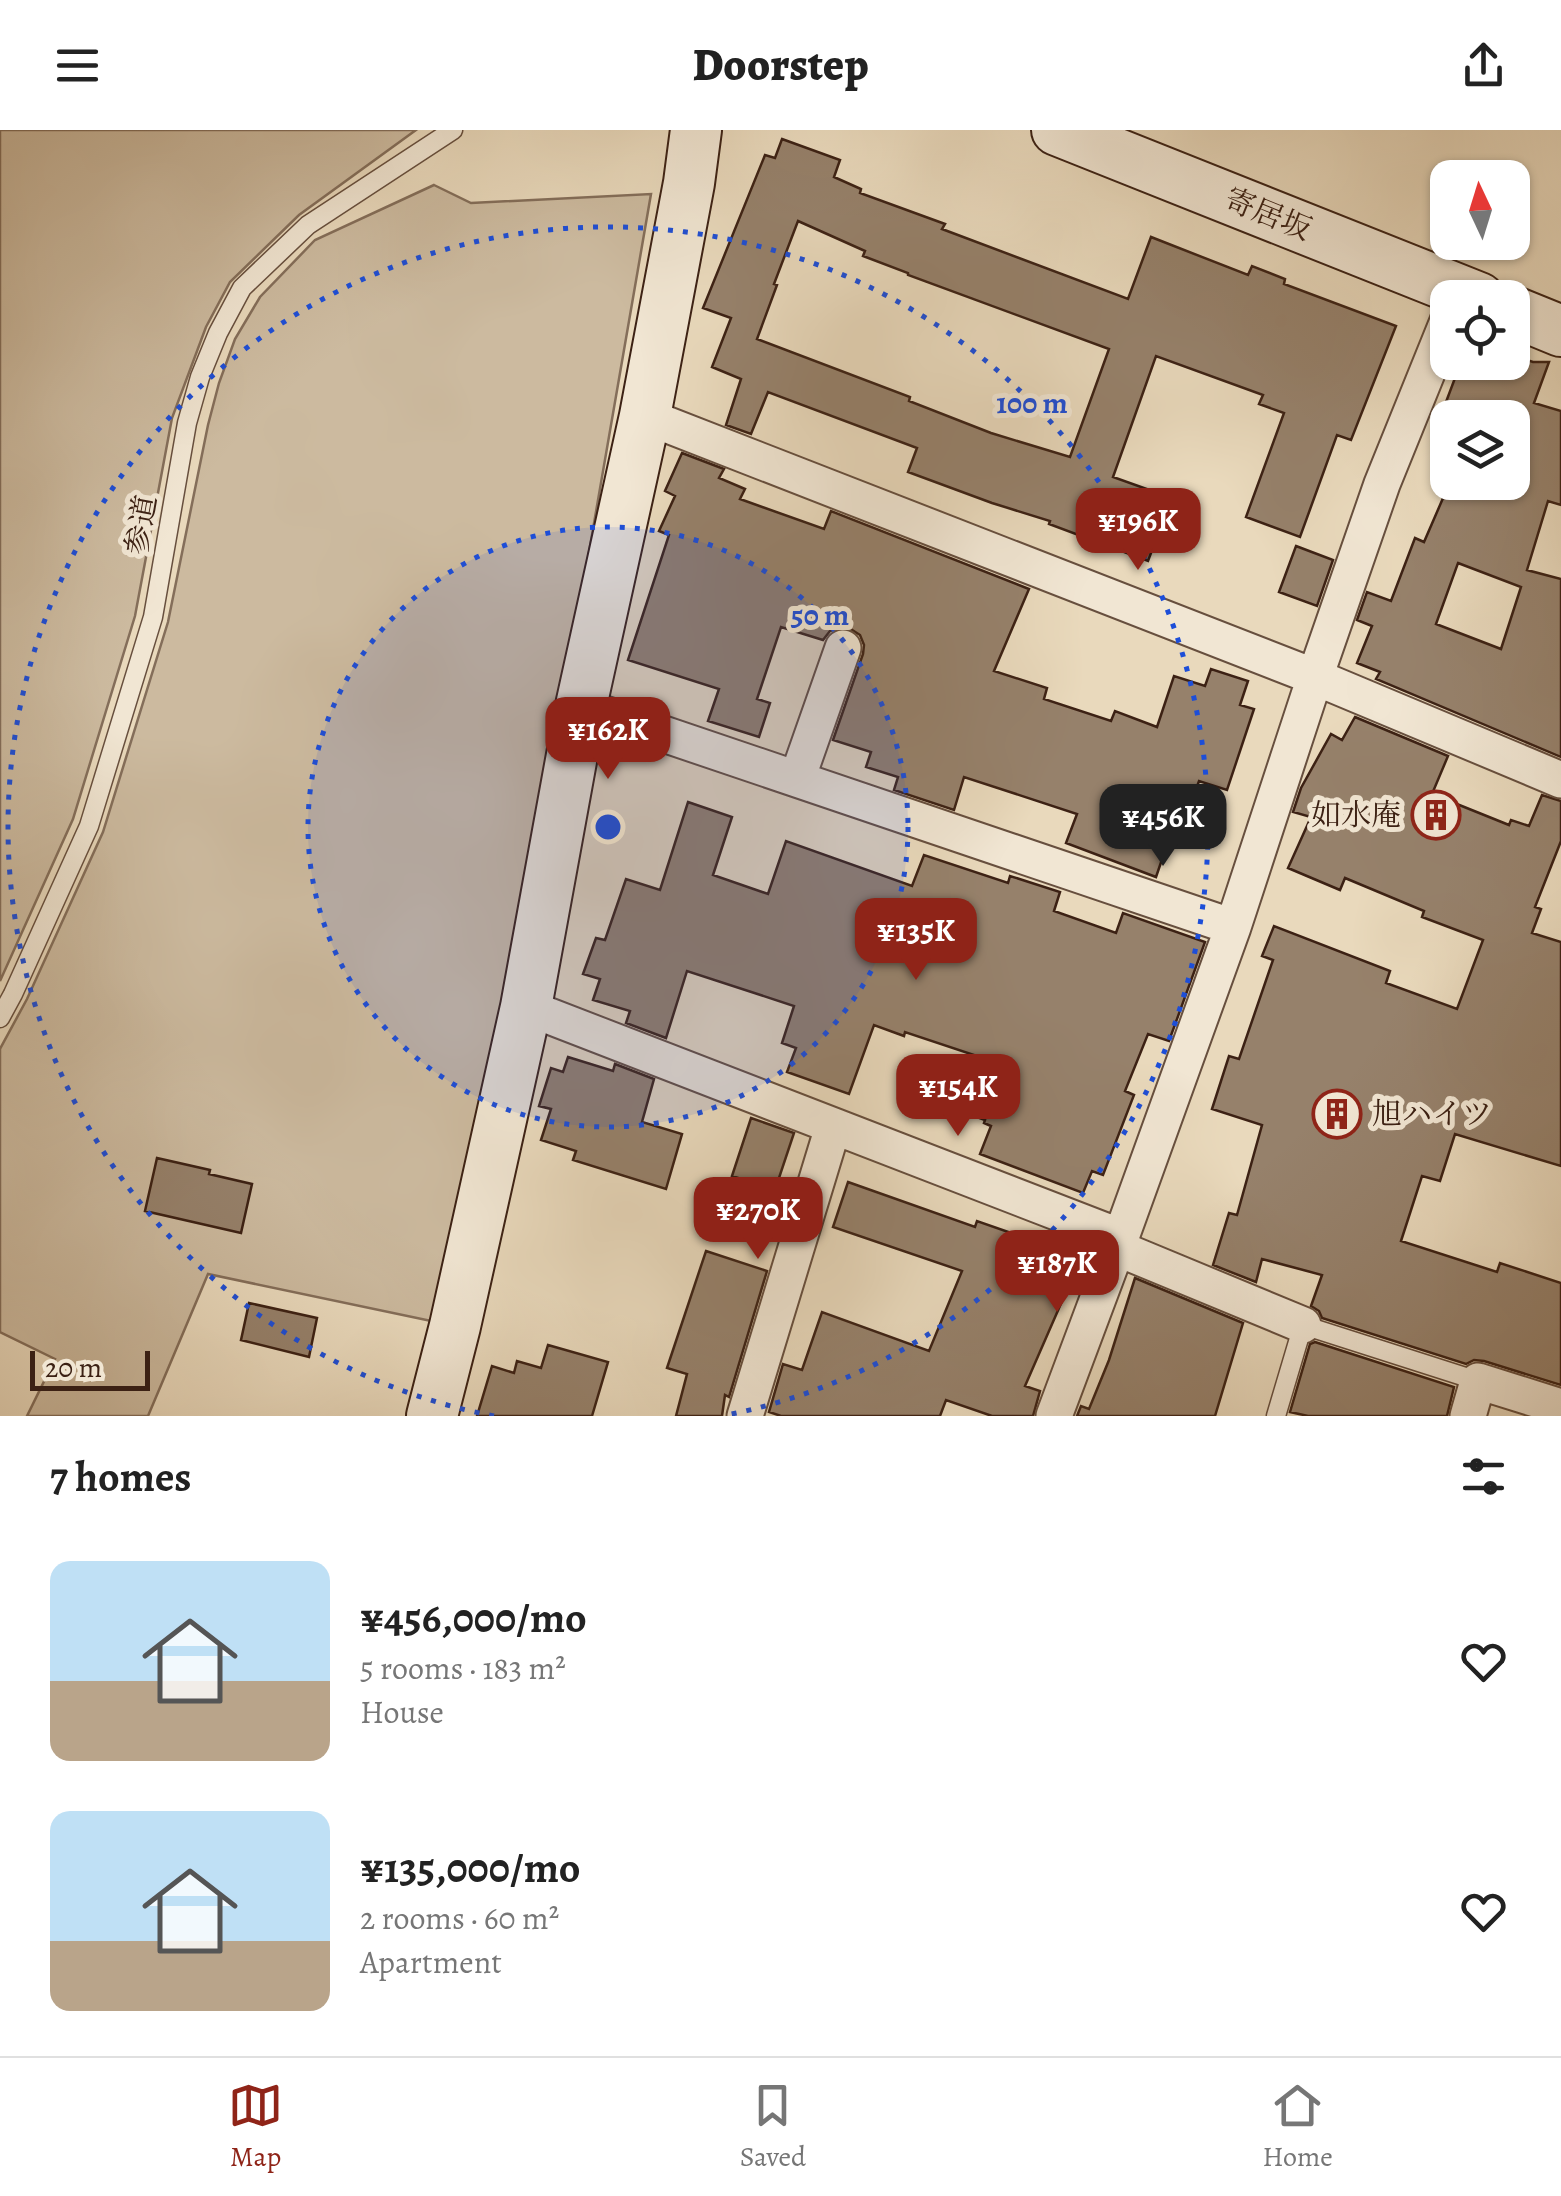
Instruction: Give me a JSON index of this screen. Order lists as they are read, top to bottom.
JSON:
{
  "streets": {
    "street": ["寄居坂"],
    "lane": ["参道"]
  },
  "places": {
    "building": ["如水庵", "旭ハイツ"]
  },
  "scale_bar": "20 m",
  "north": "top",
  "page": {
    "header": "Doorstep",
    "price": [
      "¥196K",
      "¥162K",
      "¥456K",
      "¥135K",
      "¥154K",
      "¥270K",
      "¥187K"
    ],
    "scale": "20 m",
    "heading": "7 homes",
    "list": [
      {
        "name": "¥456,000/mo",
        "note": "5 rooms · 183 m² · House"
      },
      {
        "name": "¥135,000/mo",
        "note": "2 rooms · 60 m² · Apartment"
      }
    ],
    "tabs": ["Map", "Saved", "Home"]
  },
  "rings": ["100 m", "50 m"]
}
